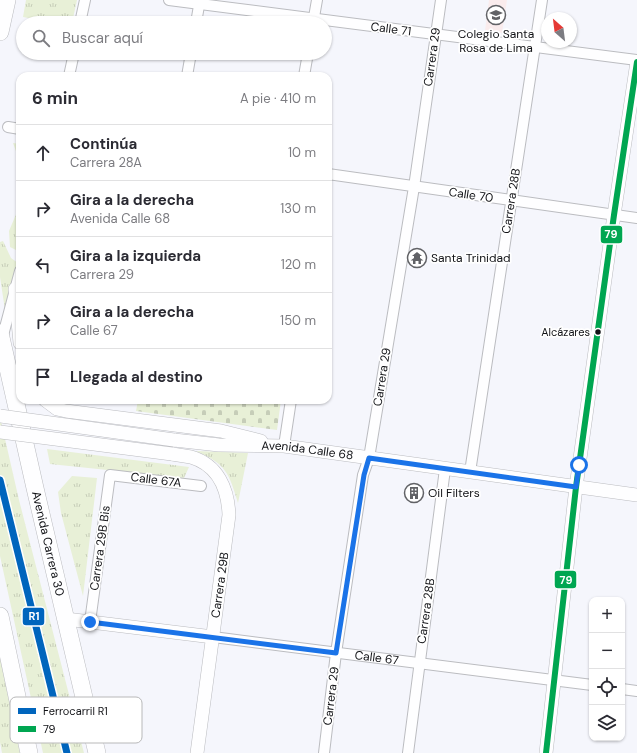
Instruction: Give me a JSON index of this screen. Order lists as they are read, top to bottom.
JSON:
{
  "streets": {
    "highway": ["Avenida Carrera 30"],
    "main road": ["Avenida Calle 68", "Carrera 29B", "Calle 67"],
    "street": [
      "Calle 71",
      "Carrera 29",
      "Calle 70",
      "Carrera 28B",
      "Calle 67A",
      "Carrera 29B Bis"
    ]
  },
  "crossings": [
    ["Calle 71", "Carrera 29"],
    ["Calle 71", "Carrera 28B"],
    ["Carrera 29", "Calle 70"],
    ["Carrera 29", "Avenida Calle 68"],
    ["Carrera 29", "Calle 67"],
    ["Calle 70", "Carrera 28B"],
    ["Carrera 28B", "Avenida Calle 68"],
    ["Carrera 28B", "Calle 67"],
    ["Calle 67A", "Carrera 29B Bis"],
    ["Avenida Carrera 30", "Calle 67"],
    ["Carrera 29B Bis", "Calle 67"],
    ["Carrera 29B", "Calle 67"]
  ],
  "places": {
    "school or university": ["Colegio Santa Rosa de Lima"],
    "temple": ["Santa Trinidad"],
    "other": ["Alcázares"],
    "building": ["Oil Filters"]
  },
  "lines": ["transit line 79", "rail line R1"],
  "legend": ["Ferrocarril R1", "79"],
  "north": "top left",
  "page": {
    "search": "Buscar aquí",
    "heading": ["6 min", "A pie · 410 m"],
    "list": [
      ["Continúa", "Carrera 28A", "10 m"],
      ["Gira a la derecha", "Avenida Calle 68", "130 m"],
      ["Gira a la izquierda", "Carrera 29", "120 m"],
      ["Gira a la derecha", "Calle 67", "150 m"],
      "Llegada al destino"
    ],
    "map_buttons": ["+", "−"]
  }
}
